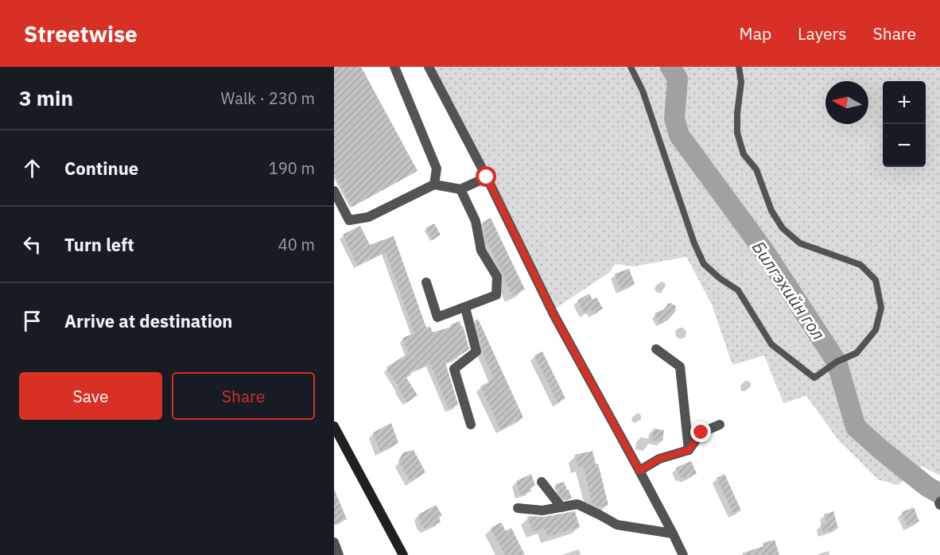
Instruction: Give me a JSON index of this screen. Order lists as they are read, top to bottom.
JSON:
{
  "water": ["Билгэхийн гол"],
  "north": "left",
  "page": {
    "header": "Streetwise",
    "nav": ["Map", "Layers", "Share"],
    "heading": ["3 min", "Walk · 230 m"],
    "map_buttons": ["+", "−"],
    "list": [
      ["Continue", "190 m"],
      ["Turn left", "40 m"],
      "Arrive at destination"
    ],
    "buttons": ["Save", "Share"]
  }
}
